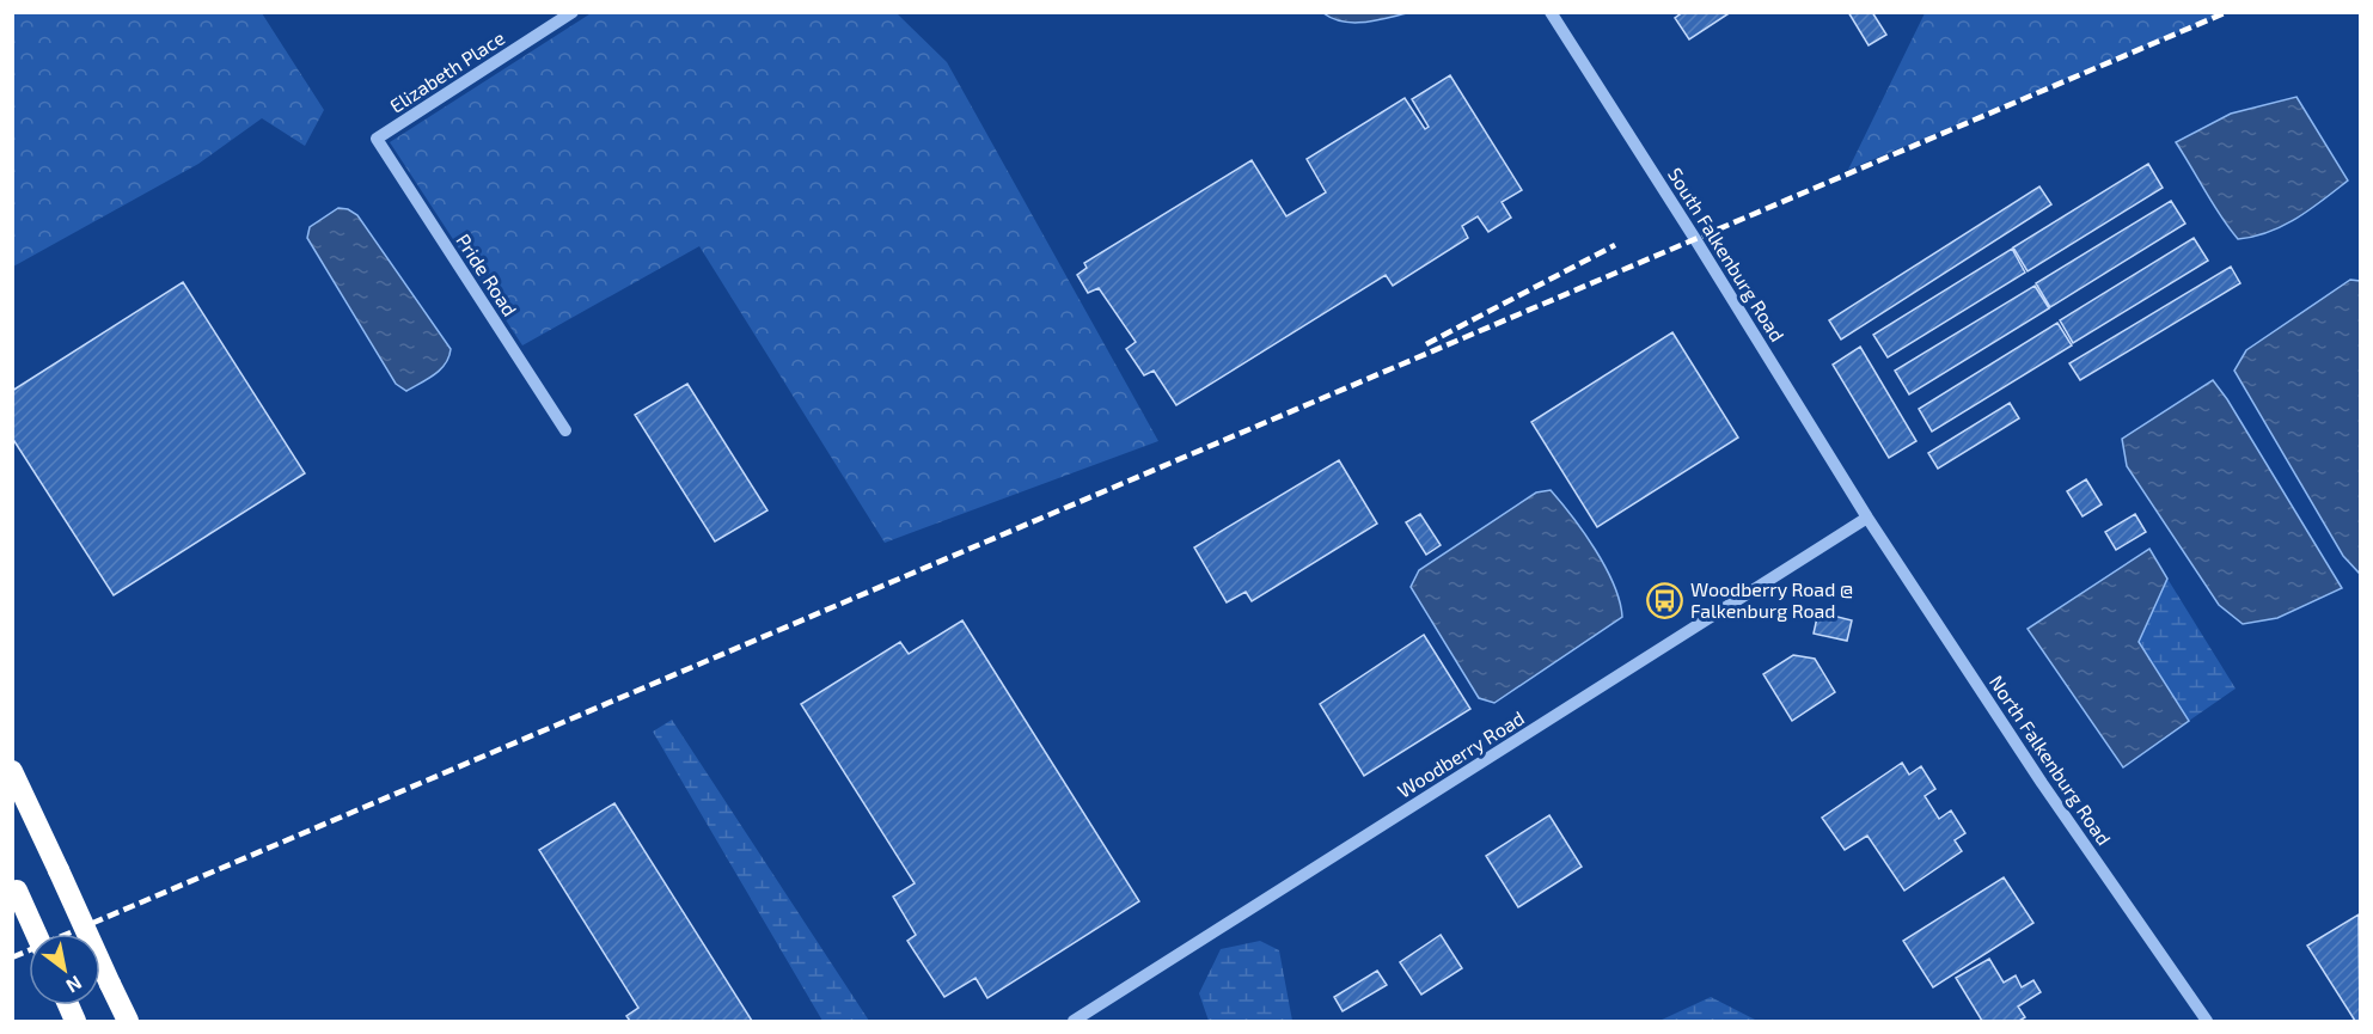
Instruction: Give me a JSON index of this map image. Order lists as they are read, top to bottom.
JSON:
{
  "streets": {
    "street": [
      "Elizabeth Place",
      "South Falkenburg Road",
      "Pride Road",
      "Woodberry Road",
      "North Falkenburg Road"
    ]
  },
  "crossings": [
    ["Elizabeth Place", "Pride Road"],
    ["South Falkenburg Road", "Woodberry Road"],
    ["South Falkenburg Road", "North Falkenburg Road"],
    ["Woodberry Road", "North Falkenburg Road"]
  ],
  "places": {
    "bus stop": ["Woodberry Road @ Falkenburg Road"]
  },
  "north": "bottom right"
}
